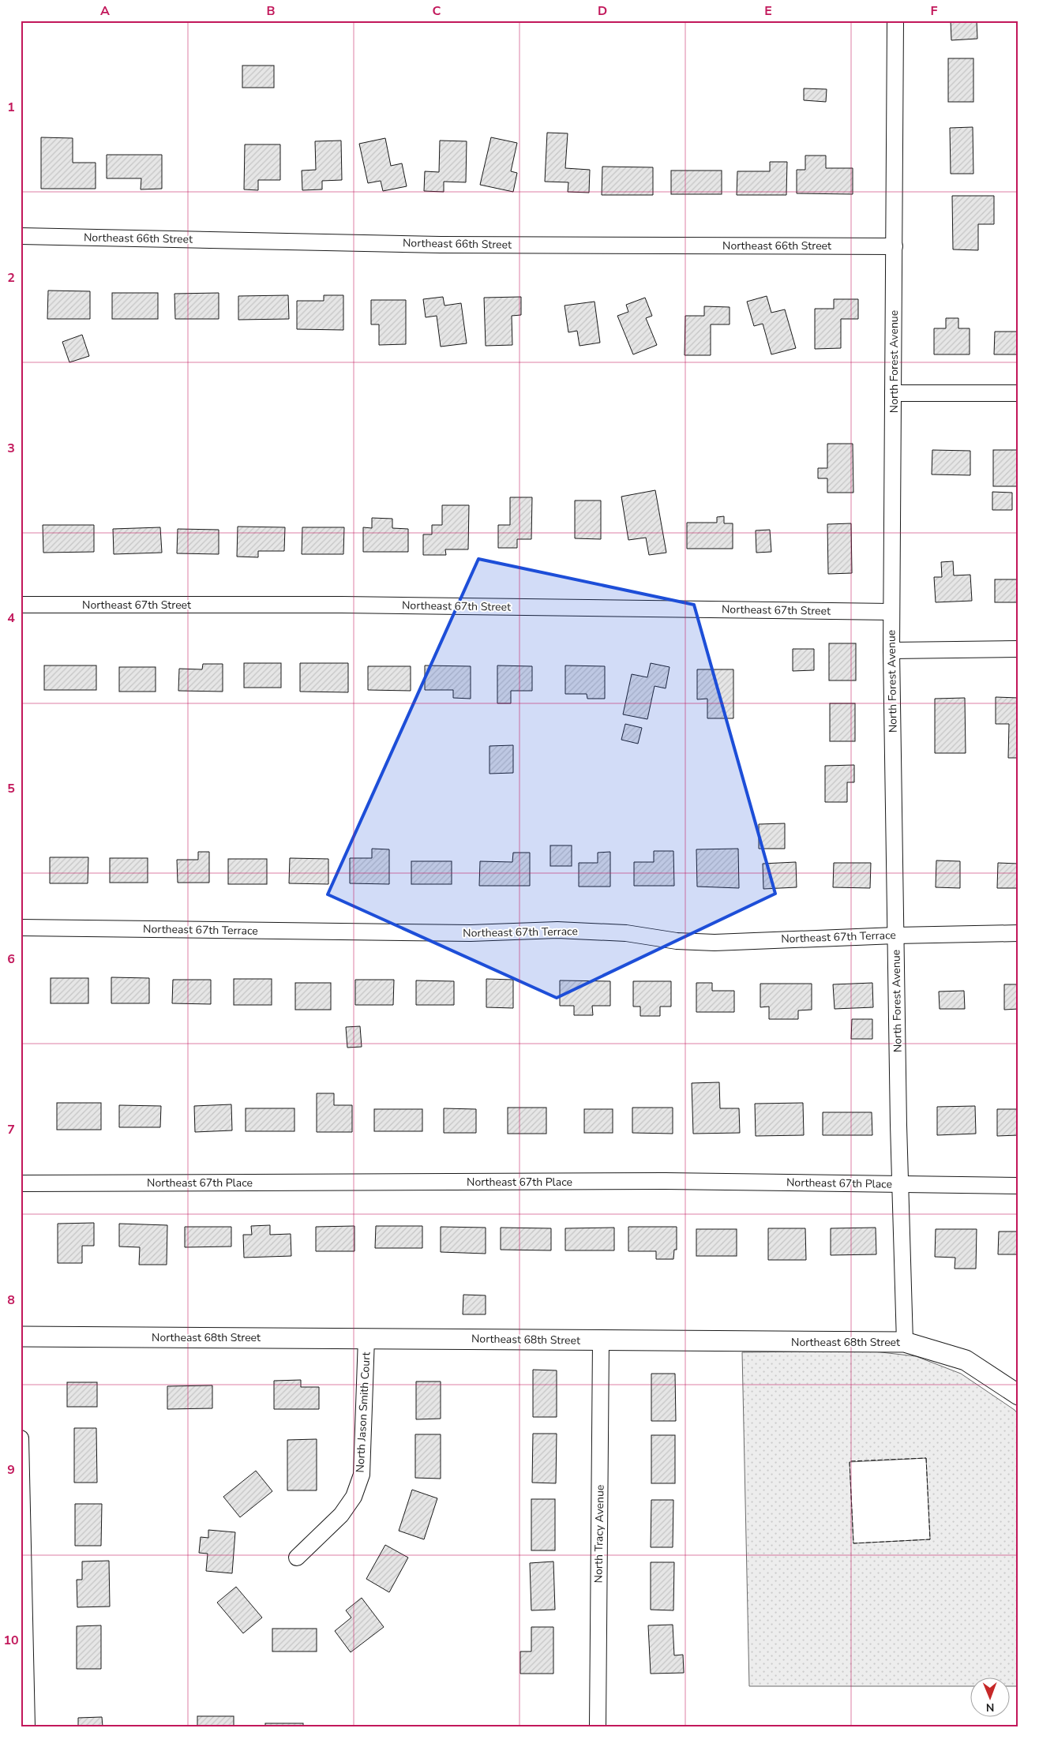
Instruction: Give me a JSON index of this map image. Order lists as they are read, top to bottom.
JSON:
{
  "streets": {
    "street": [
      "Northeast 66th Street",
      "North Forest Avenue",
      "Northeast 67th Street",
      "Northeast 67th Terrace",
      "Northeast 67th Place",
      "Northeast 68th Street",
      "North Jason Smith Court",
      "North Tracy Avenue"
    ]
  },
  "crossings": [
    ["Northeast 66th Street", "North Forest Avenue"],
    ["North Forest Avenue", "Northeast 67th Street"],
    ["North Forest Avenue", "Northeast 67th Terrace"],
    ["North Forest Avenue", "Northeast 67th Place"],
    ["North Forest Avenue", "Northeast 68th Street"],
    ["Northeast 68th Street", "North Jason Smith Court"],
    ["Northeast 68th Street", "North Tracy Avenue"]
  ],
  "north": "bottom",
  "grid": {
    "columns": [
      "A",
      "B",
      "C",
      "D",
      "E",
      "F"
    ],
    "rows": [
      "1",
      "2",
      "3",
      "4",
      "5",
      "6",
      "7",
      "8",
      "9",
      "10"
    ]
  }
}
